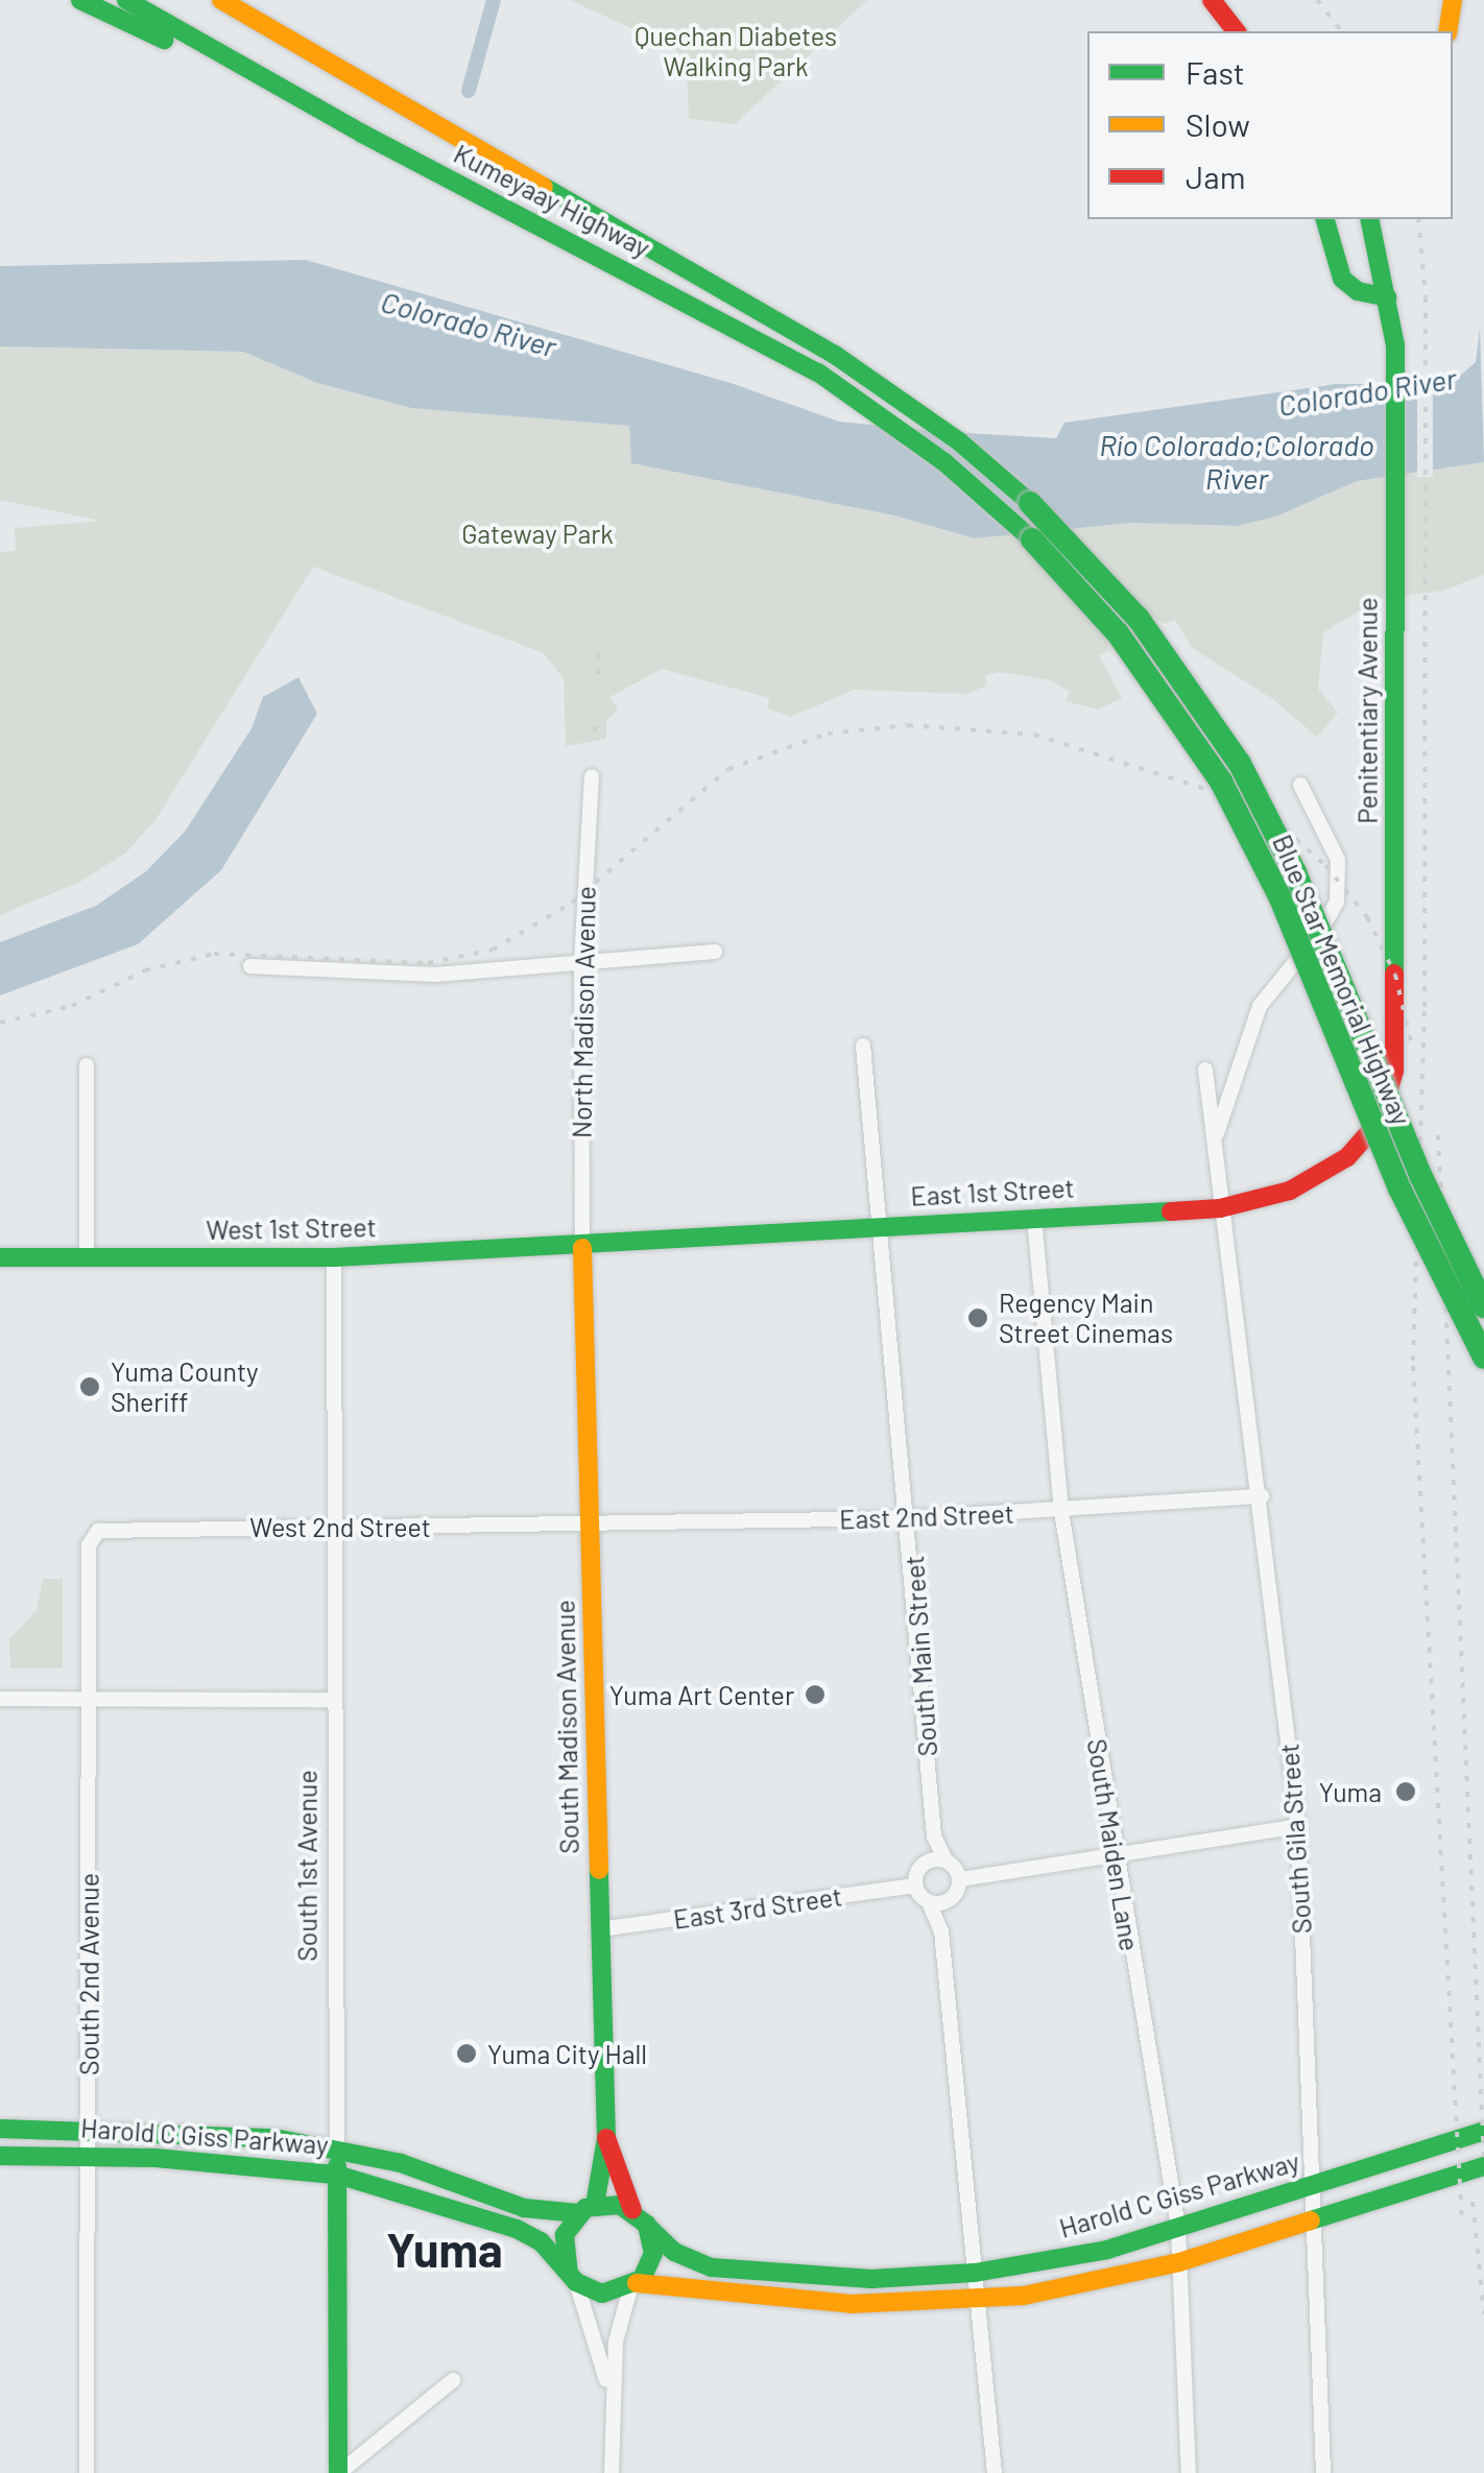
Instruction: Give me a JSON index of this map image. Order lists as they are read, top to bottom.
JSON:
{
  "streets": {
    "main road": [
      "Kumeyaay Highway",
      "Penitentiary Avenue",
      "Blue Star Memorial Highway",
      "East 1st Street",
      "West 1st Street",
      "South Madison Avenue",
      "South 1st Avenue",
      "Harold C Giss Parkway"
    ],
    "street": [
      "North Madison Avenue",
      "East 2nd Street",
      "West 2nd Street",
      "South Main Street",
      "South Gila Street",
      "South Maiden Lane",
      "East 3rd Street",
      "South 2nd Avenue"
    ]
  },
  "crossings": [
    ["Kumeyaay Highway", "Blue Star Memorial Highway"],
    ["Penitentiary Avenue", "East 1st Street"],
    ["North Madison Avenue", "East 1st Street"],
    ["North Madison Avenue", "West 1st Street"],
    ["North Madison Avenue", "South Madison Avenue"],
    ["East 1st Street", "West 1st Street"],
    ["East 1st Street", "South Main Street"],
    ["East 1st Street", "South Madison Avenue"],
    ["East 1st Street", "South Gila Street"],
    ["East 1st Street", "South Maiden Lane"],
    ["West 1st Street", "South Madison Avenue"],
    ["West 1st Street", "South 1st Avenue"],
    ["East 2nd Street", "West 2nd Street"],
    ["East 2nd Street", "South Main Street"],
    ["East 2nd Street", "South Madison Avenue"],
    ["East 2nd Street", "South Gila Street"],
    ["East 2nd Street", "South Maiden Lane"],
    ["West 2nd Street", "South Madison Avenue"],
    ["West 2nd Street", "South 1st Avenue"],
    ["West 2nd Street", "South 2nd Avenue"],
    ["South Main Street", "East 3rd Street"],
    ["South Madison Avenue", "East 3rd Street"],
    ["South Madison Avenue", "Harold C Giss Parkway"],
    ["South Gila Street", "Harold C Giss Parkway"],
    ["South Maiden Lane", "Harold C Giss Parkway"],
    ["South 1st Avenue", "Harold C Giss Parkway"],
    ["South 2nd Avenue", "Harold C Giss Parkway"]
  ],
  "districts": ["Yuma"],
  "water": ["Colorado River", "Río Colorado;Colorado River"],
  "parks": ["Quechan Diabetes Walking Park", "Gateway Park"],
  "places": [
    "Regency Main Street Cinemas",
    "Yuma County Sheriff",
    "Yuma Art Center",
    "Yuma",
    "Yuma City Hall"
  ],
  "legend": ["Fast", "Slow", "Jam"]
}
